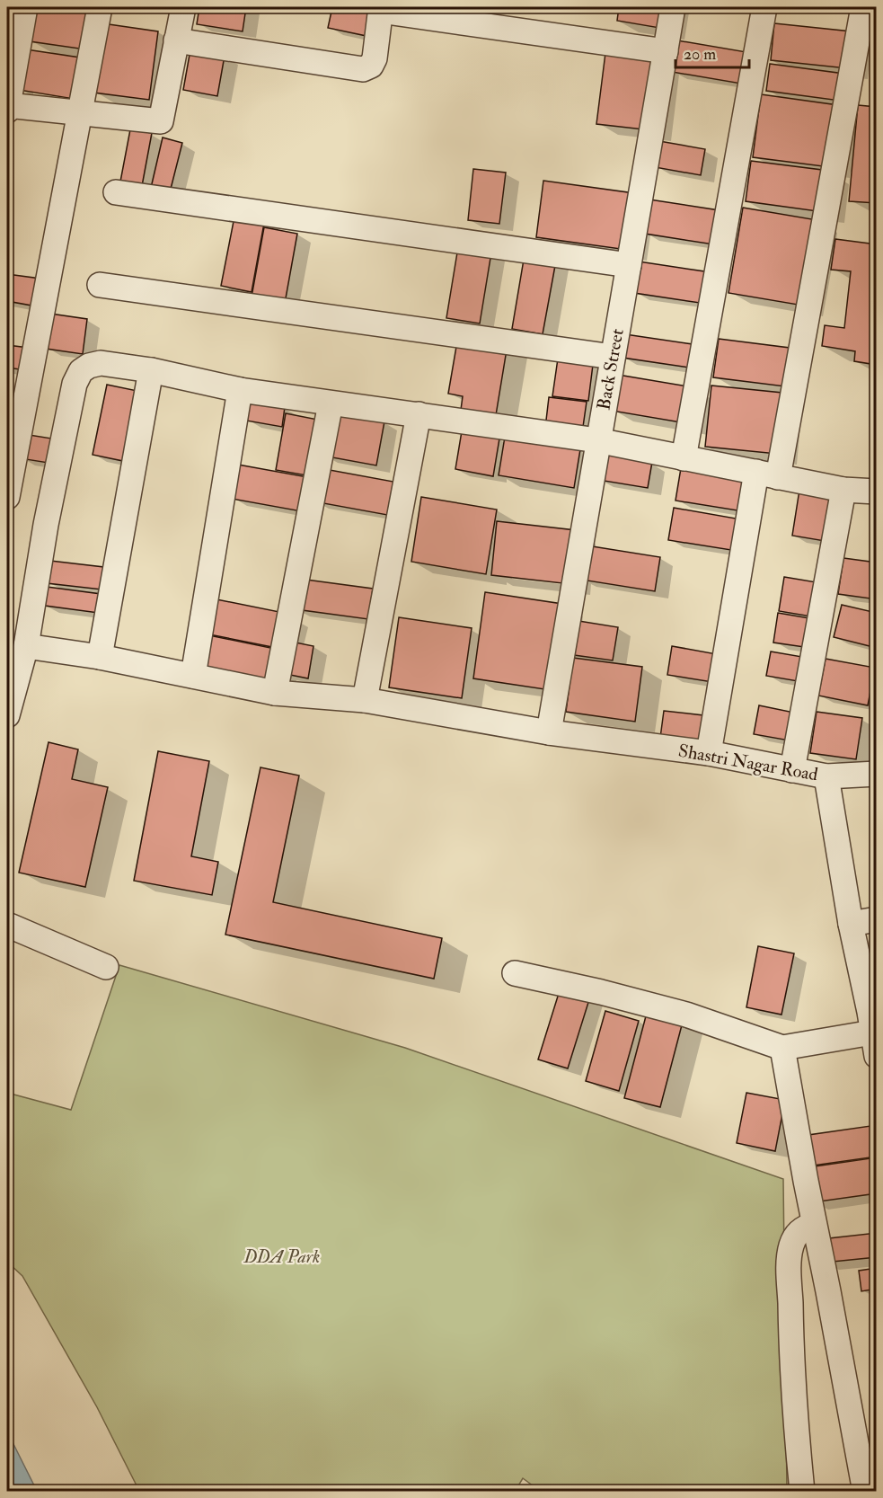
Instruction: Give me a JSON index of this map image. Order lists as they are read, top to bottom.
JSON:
{
  "streets": {
    "street": ["Back Street", "Shastri Nagar Road"]
  },
  "crossings": [
    ["Back Street", "Shastri Nagar Road"]
  ],
  "parks": ["DDA Park"],
  "scale_bar": "20 m"
}
